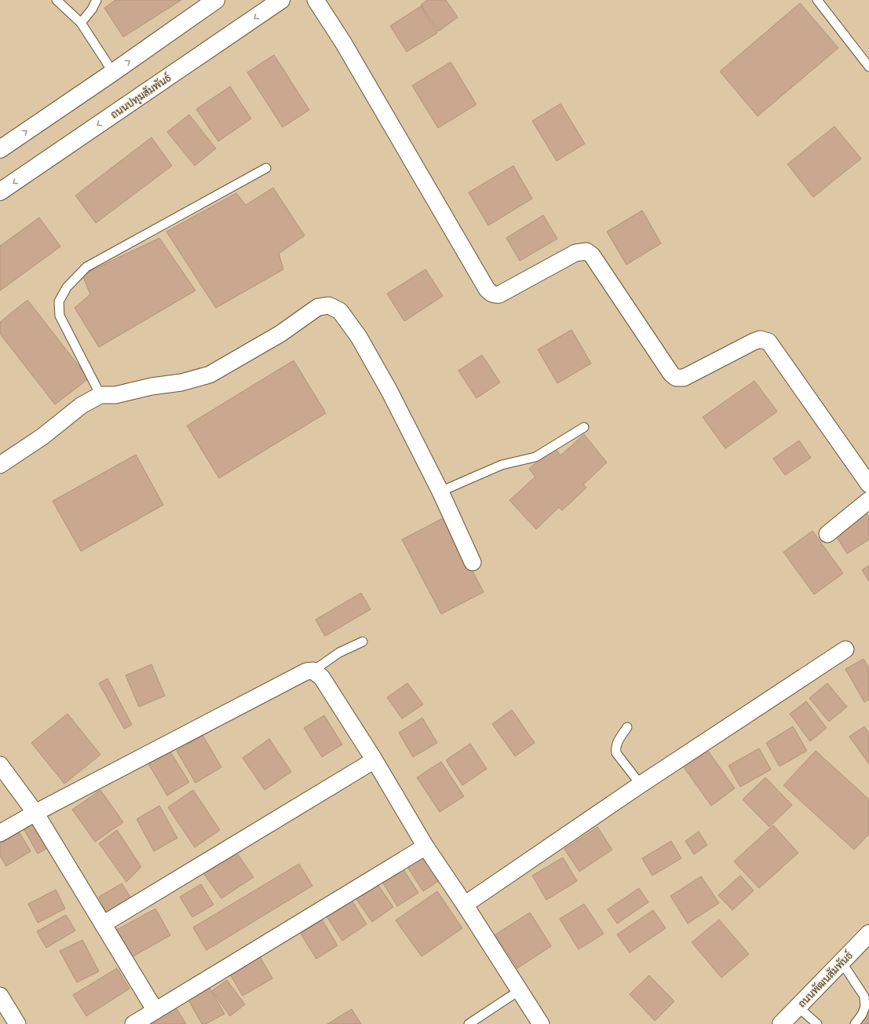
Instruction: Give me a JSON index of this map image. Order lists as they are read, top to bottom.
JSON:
{
  "streets": {
    "street": ["ถนนปทุมสัมพันธ์", "ถนนพัฒนสัมพันธ์"]
  }
}
